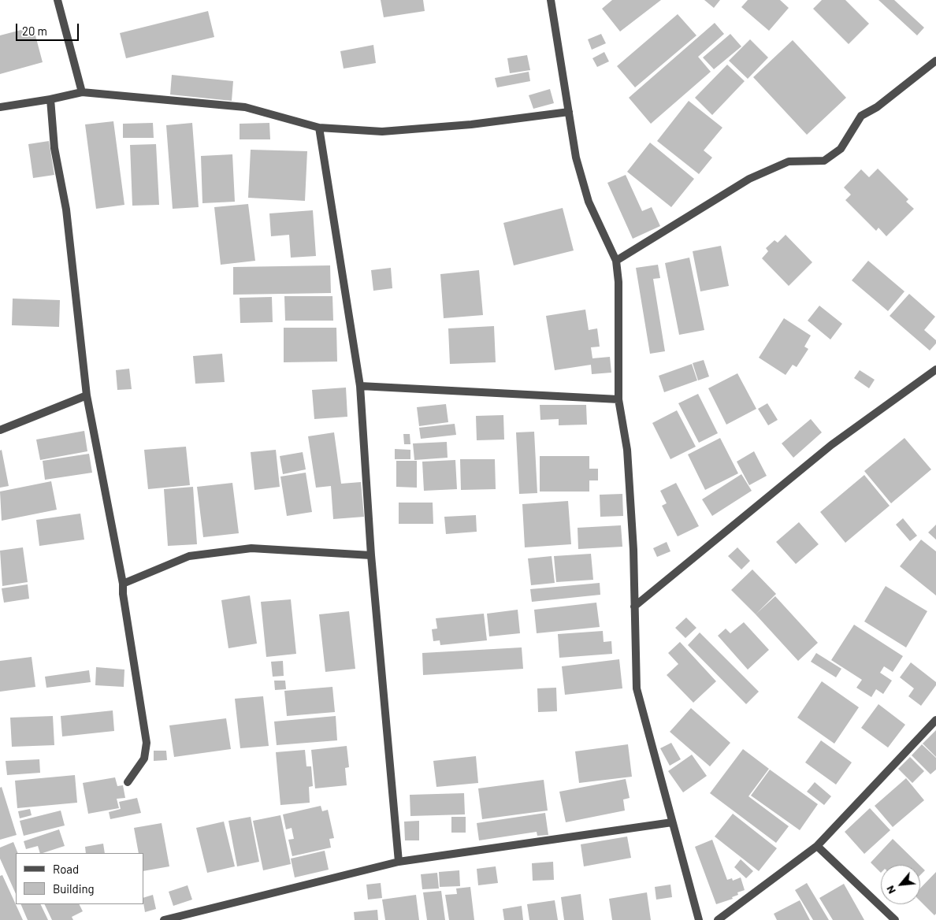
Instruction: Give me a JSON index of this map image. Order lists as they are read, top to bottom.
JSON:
{
  "legend": ["Road", "Building"],
  "scale_bar": "20 m",
  "north": "bottom left"
}
